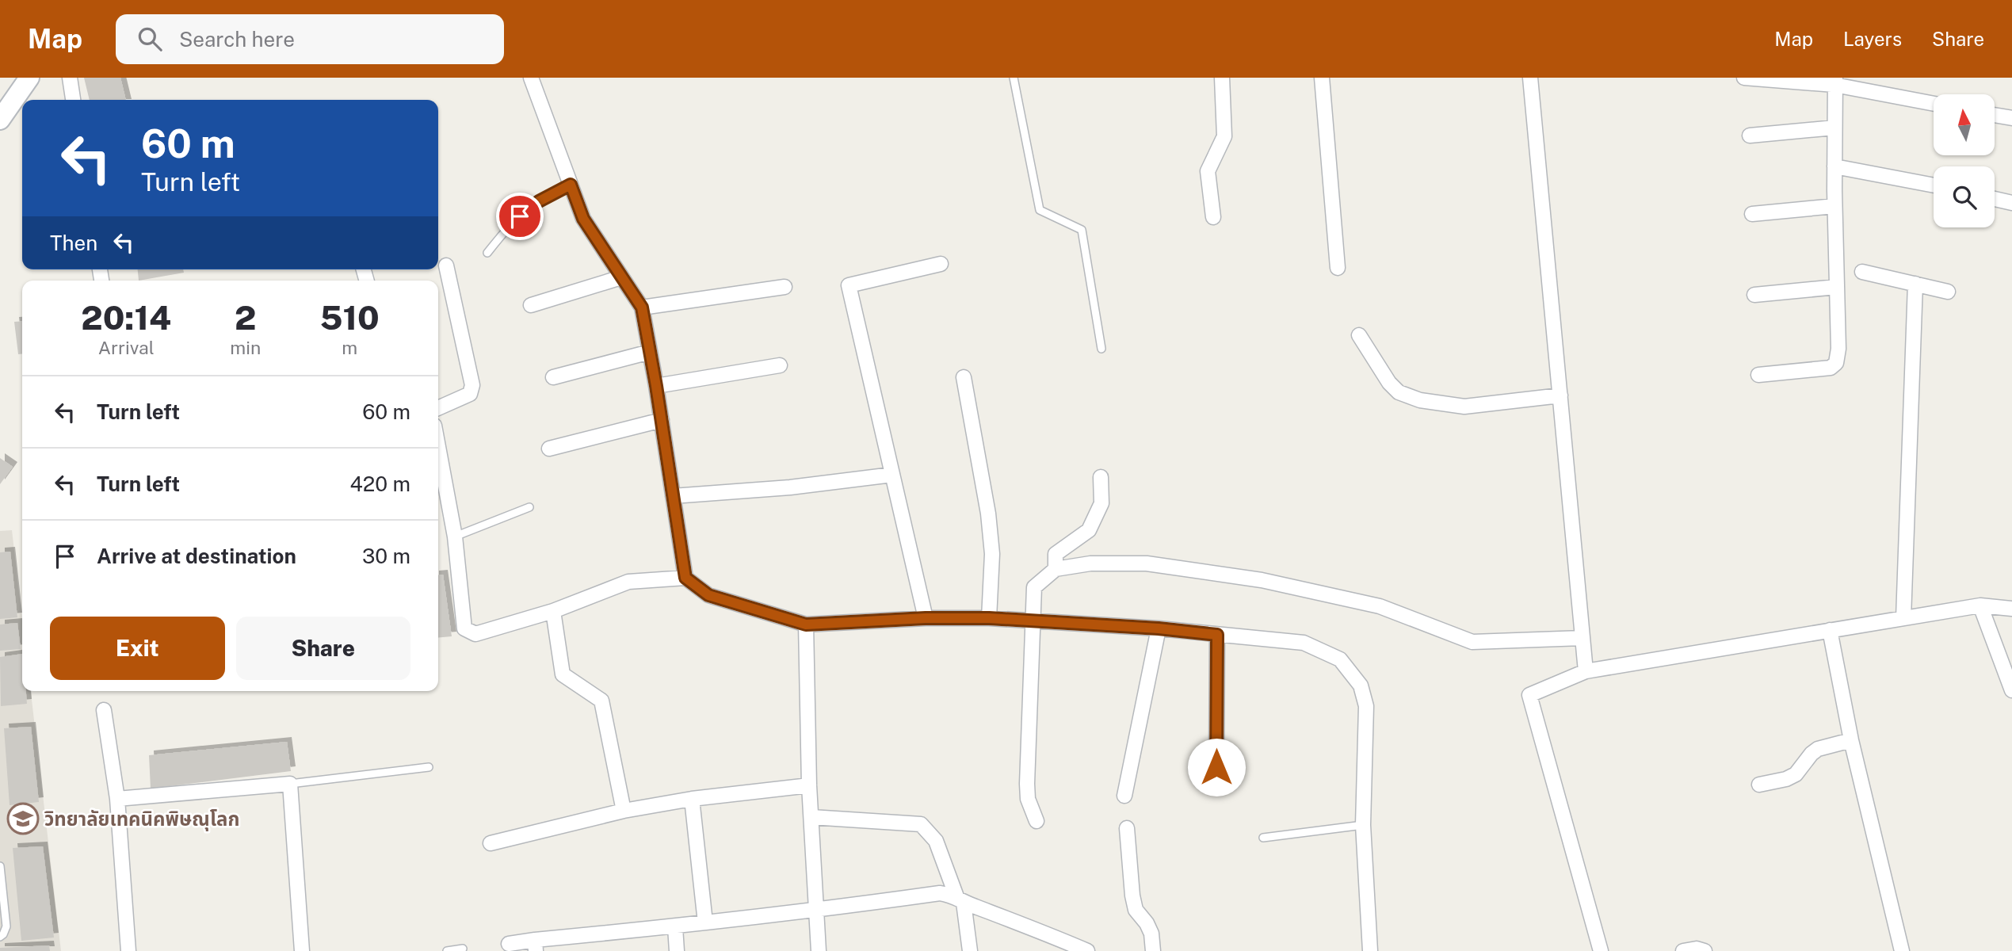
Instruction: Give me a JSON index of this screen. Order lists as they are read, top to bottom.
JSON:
{
  "places": {
    "school or university": ["วิทยาลัยเทคนิคพิษณุโลก"]
  },
  "north": "top",
  "page": {
    "header": "Map",
    "search": "Search here",
    "nav": ["Map", "Layers", "Share"],
    "turn": ["60 m", "Turn left"],
    "then": "Then",
    "eta": [
      "20:14",
      "Arrival",
      "2",
      "min",
      "510",
      "m"
    ],
    "list": [
      {
        "name": "Turn left",
        "value": "60 m"
      },
      {
        "name": "Turn left",
        "value": "420 m"
      },
      {
        "name": "Arrive at destination",
        "value": "30 m"
      }
    ],
    "buttons": ["Exit", "Share"]
  }
}
